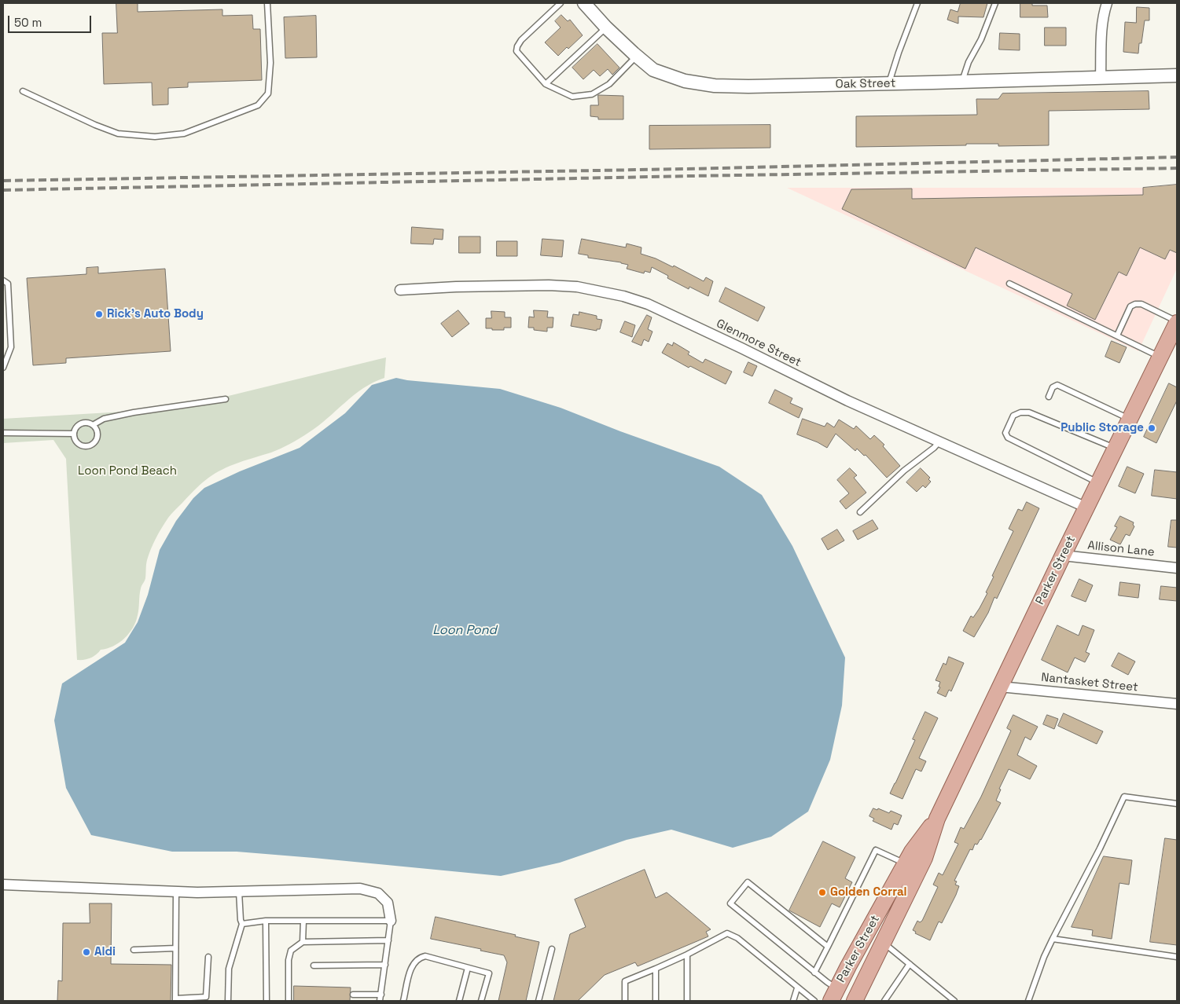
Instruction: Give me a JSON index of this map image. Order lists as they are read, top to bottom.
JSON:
{
  "streets": {
    "main road": ["Parker Street"],
    "street": [
      "Oak Street",
      "Glenmore Street",
      "Allison Lane",
      "Nantasket Street"
    ]
  },
  "crossings": [
    ["Glenmore Street", "Parker Street"],
    ["Allison Lane", "Parker Street"],
    ["Parker Street", "Nantasket Street"]
  ],
  "water": ["Loon Pond"],
  "parks": ["Loon Pond Beach"],
  "places": [
    "Rick's Auto Body",
    "Public Storage",
    "Golden Corral",
    "Aldi"
  ],
  "scale_bar": "50 m"
}
